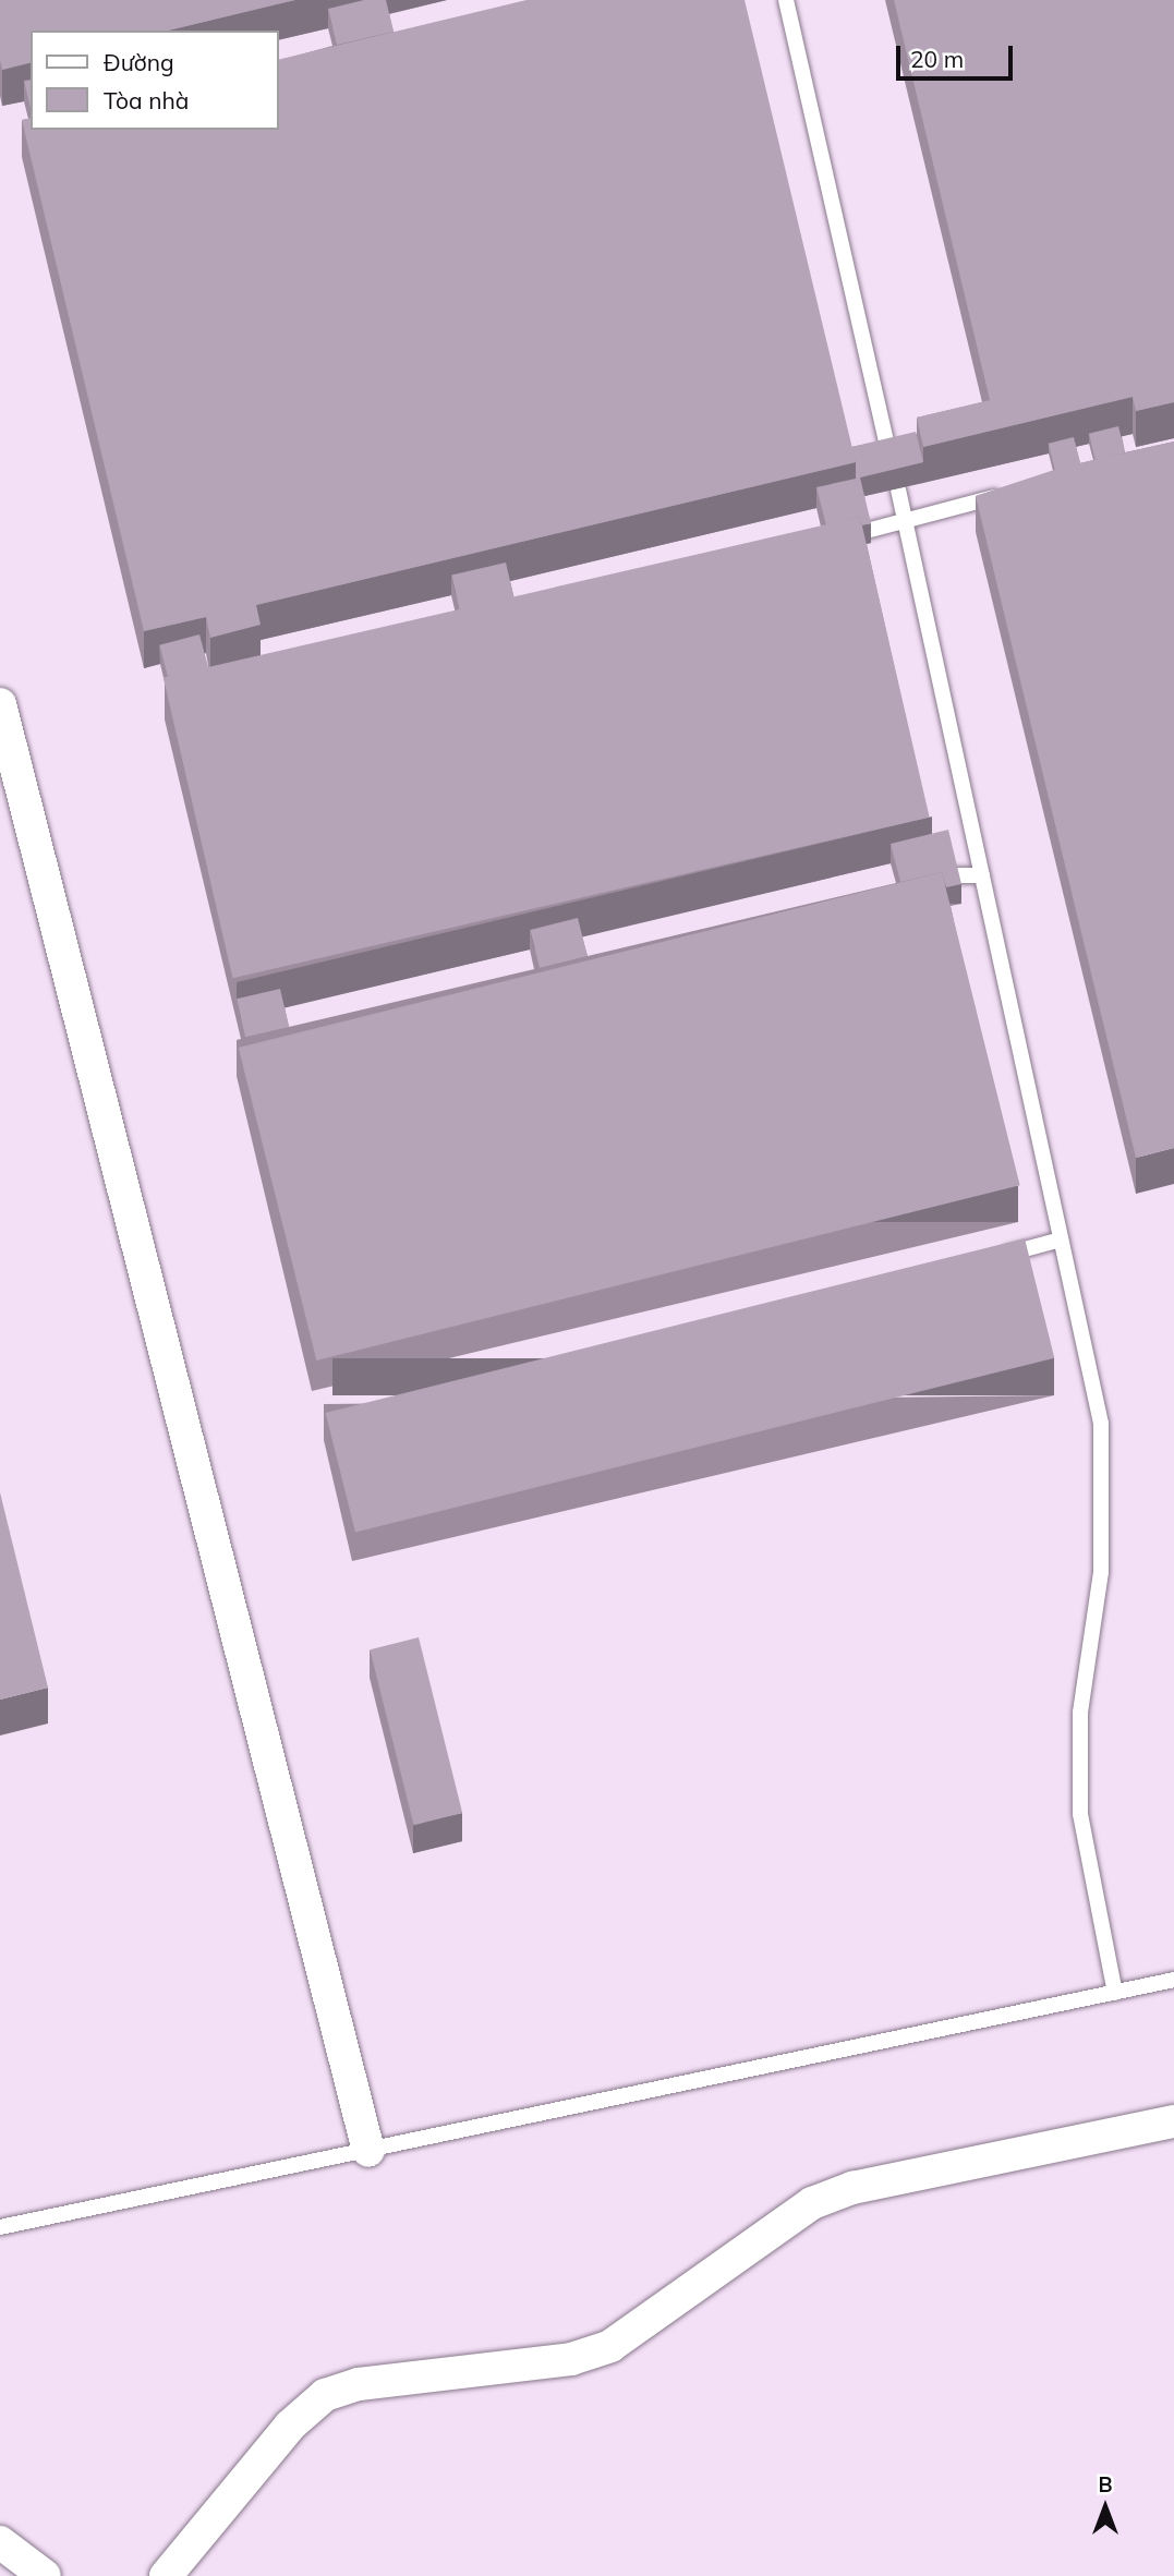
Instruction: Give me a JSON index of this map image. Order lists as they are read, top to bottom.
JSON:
{
  "legend": ["Đường", "Tòa nhà"],
  "scale_bar": "20 m",
  "north": "top"
}
